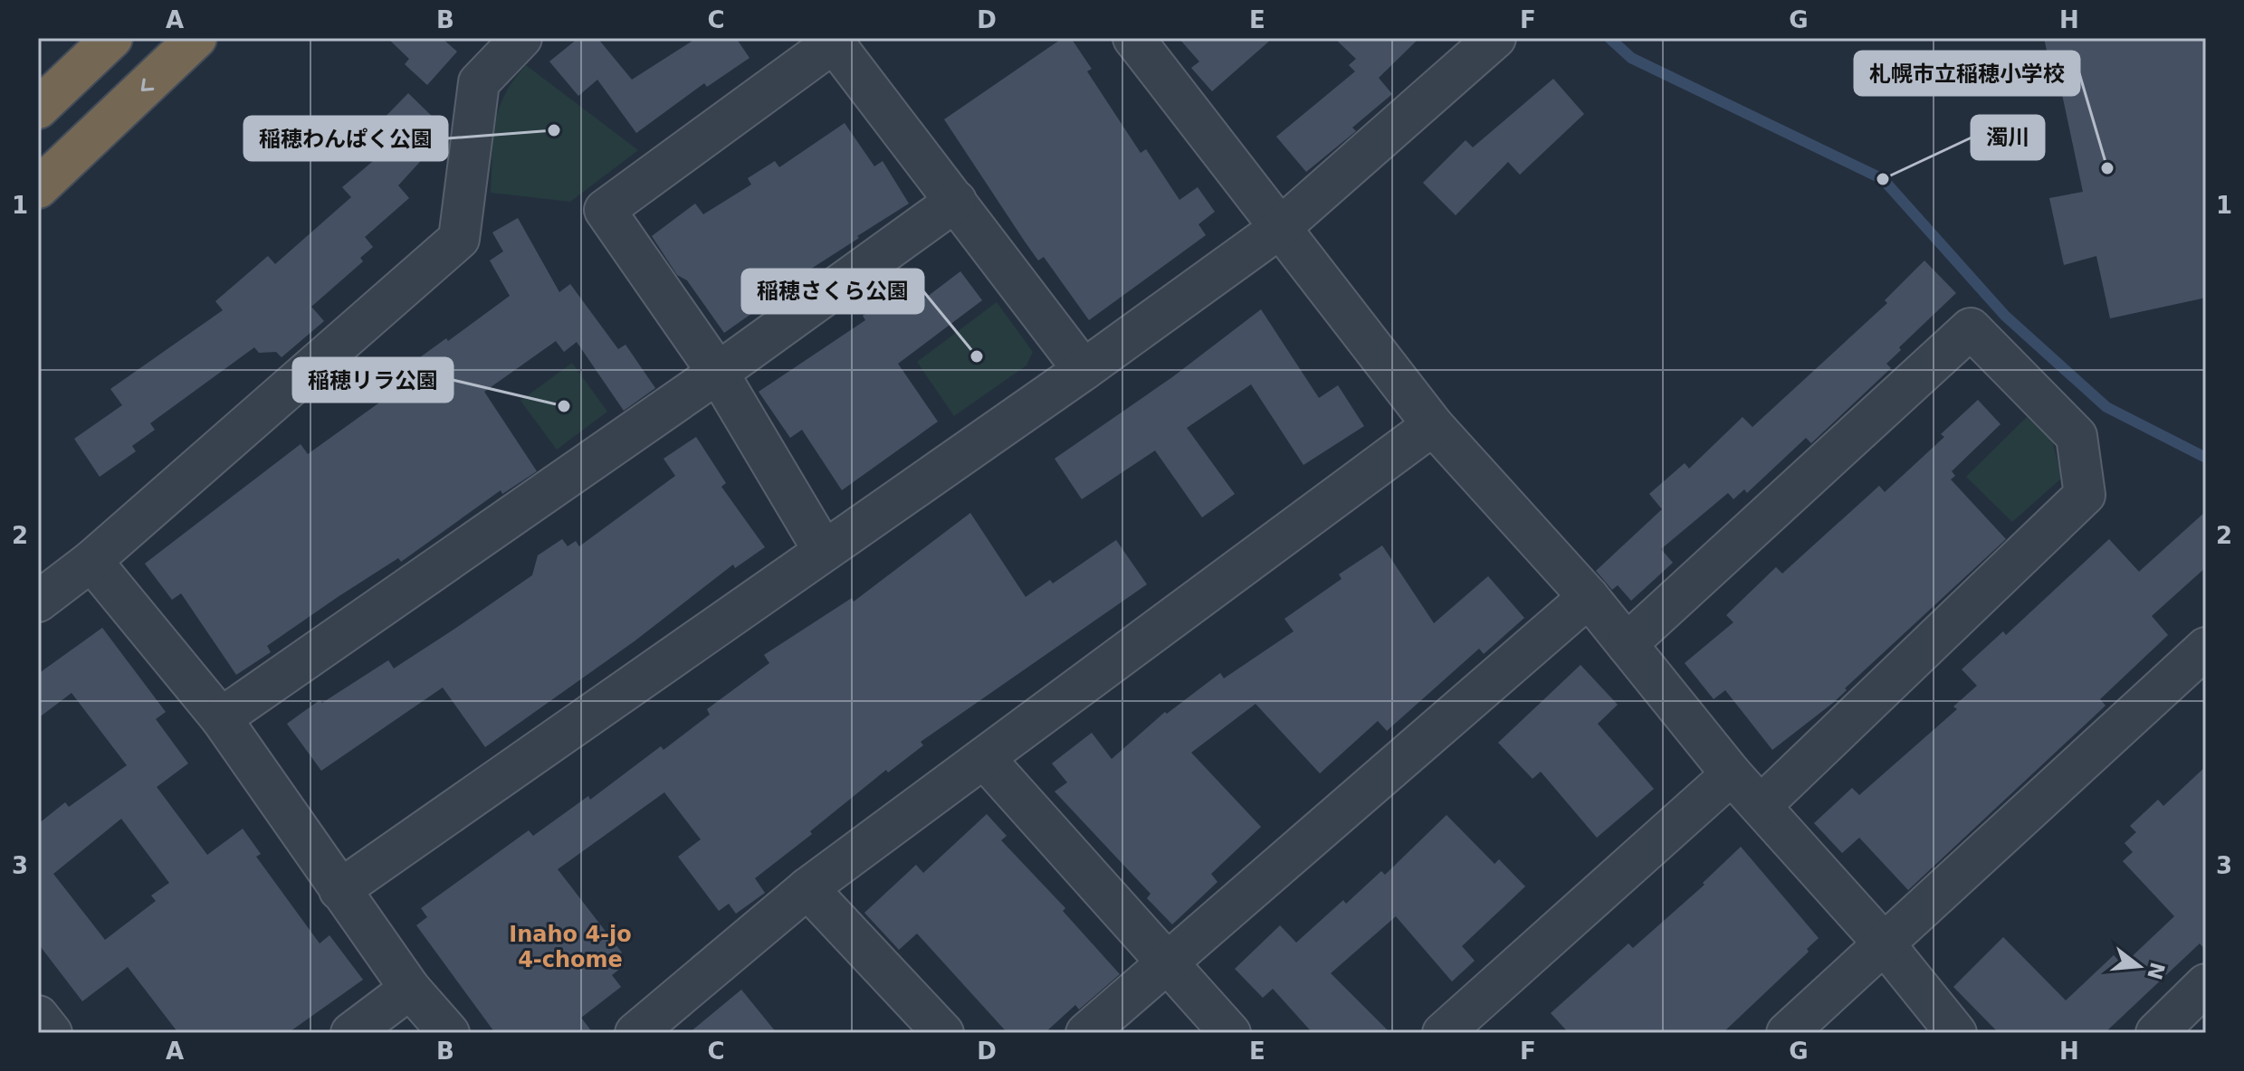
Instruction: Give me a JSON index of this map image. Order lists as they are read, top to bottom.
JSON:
{
  "districts": ["Inaho 4-jo 4-chome"],
  "places": [
    "稲穂わんぱく公園",
    "札幌市立稲穂小学校",
    "濁川",
    "稲穂さくら公園",
    "稲穂リラ公園"
  ],
  "north": "right",
  "grid": {
    "columns": [
      "A",
      "B",
      "C",
      "D",
      "E",
      "F",
      "G",
      "H"
    ],
    "rows": ["1", "2", "3"]
  }
}
